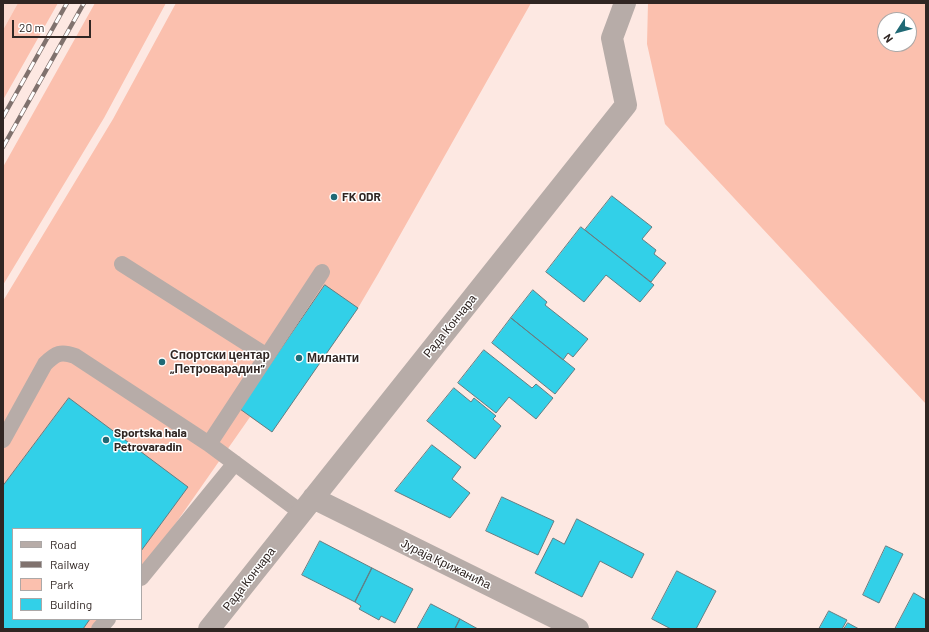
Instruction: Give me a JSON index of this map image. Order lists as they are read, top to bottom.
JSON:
{
  "streets": {
    "street": ["Рада Кончара", "Јураја Крижанића"]
  },
  "crossings": [
    ["Рада Кончара", "Јураја Крижанића"]
  ],
  "places": [
    "FK ODR",
    "Миланти",
    "Спортски центар „Петроварадин”",
    "Sportska hala Petrovaradin"
  ],
  "legend": [
    "Road",
    "Railway",
    "Park",
    "Building"
  ],
  "scale_bar": "20 m",
  "north": "bottom left"
}
